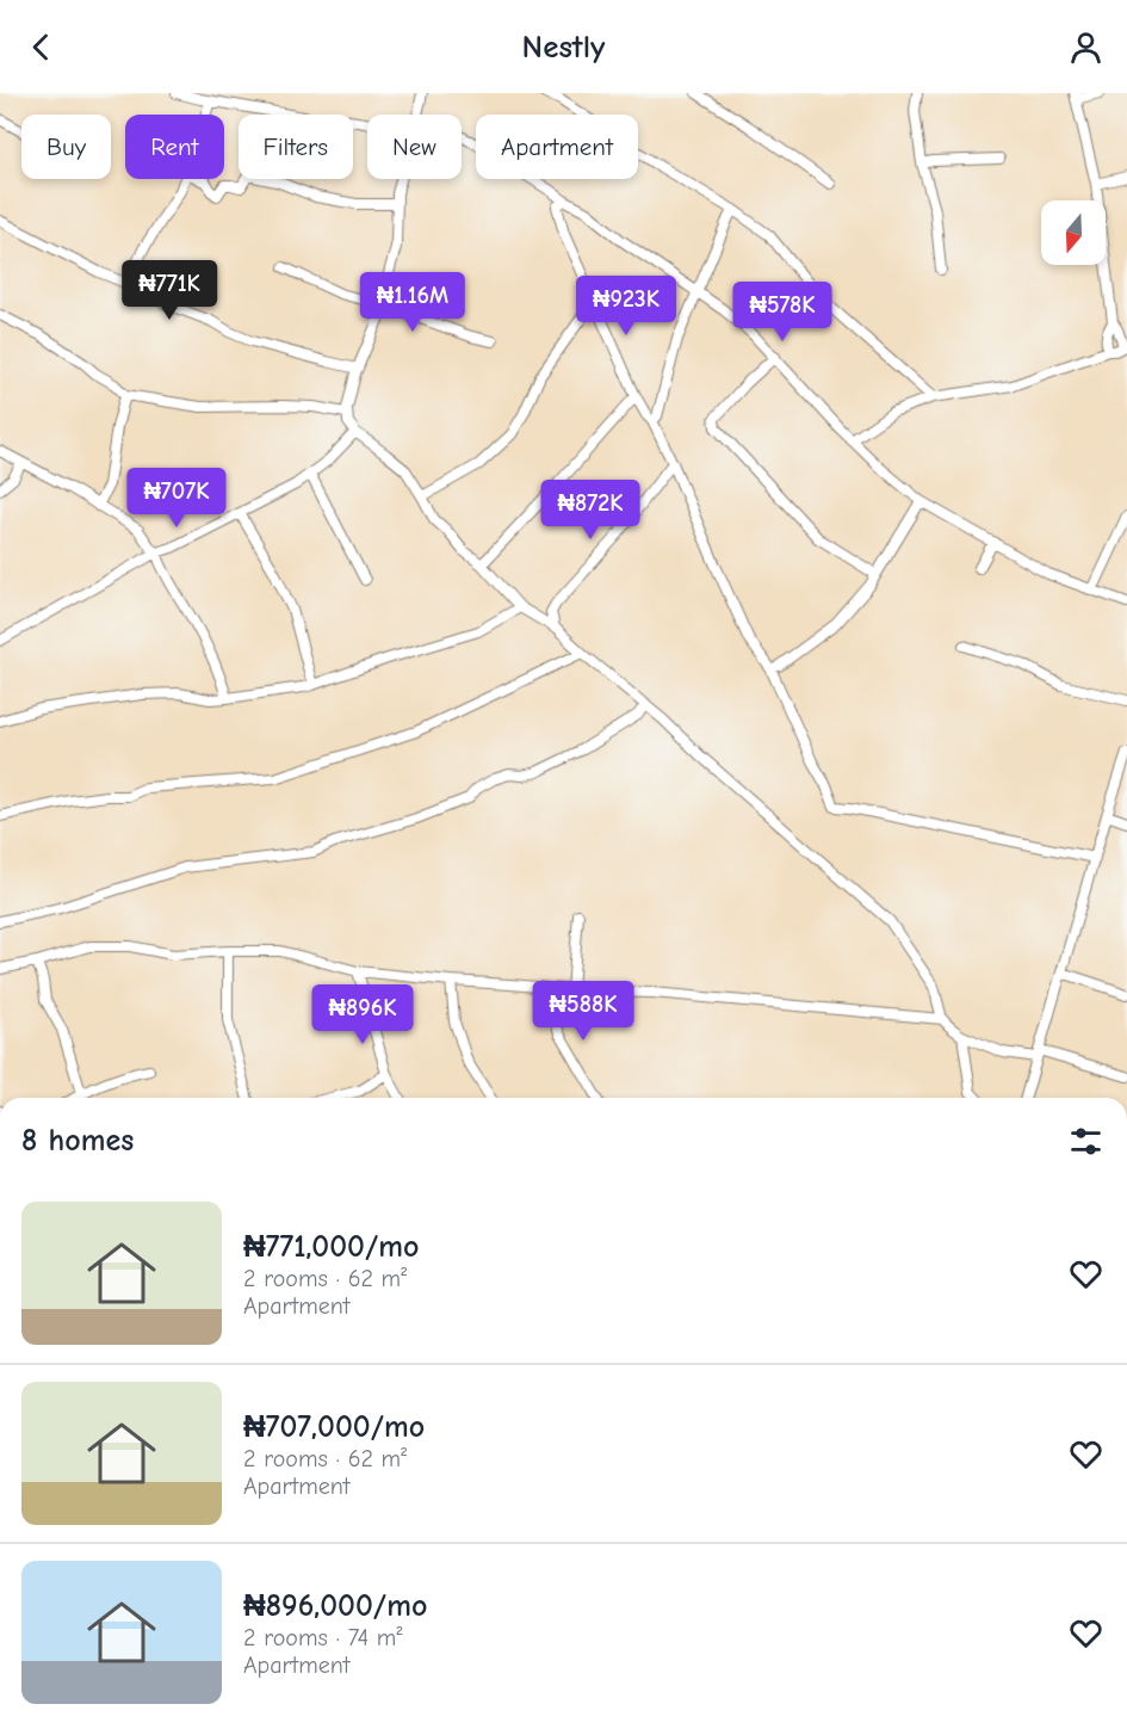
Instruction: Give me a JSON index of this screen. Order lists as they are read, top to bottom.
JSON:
{
  "north": "bottom",
  "page": {
    "header": "Nestly",
    "chip": [
      "Buy",
      "Rent",
      "Filters",
      "New",
      "Apartment"
    ],
    "price": [
      "₦771K",
      "₦1.16M",
      "₦923K",
      "₦578K",
      "₦707K",
      "₦872K",
      "₦588K",
      "₦896K"
    ],
    "heading": "8 homes",
    "list": [
      {
        "name": "₦771,000/mo",
        "note": "2 rooms · 62 m² · Apartment"
      },
      {
        "name": "₦707,000/mo",
        "note": "2 rooms · 62 m² · Apartment"
      },
      {
        "name": "₦896,000/mo",
        "note": "2 rooms · 74 m² · Apartment"
      }
    ]
  }
}
